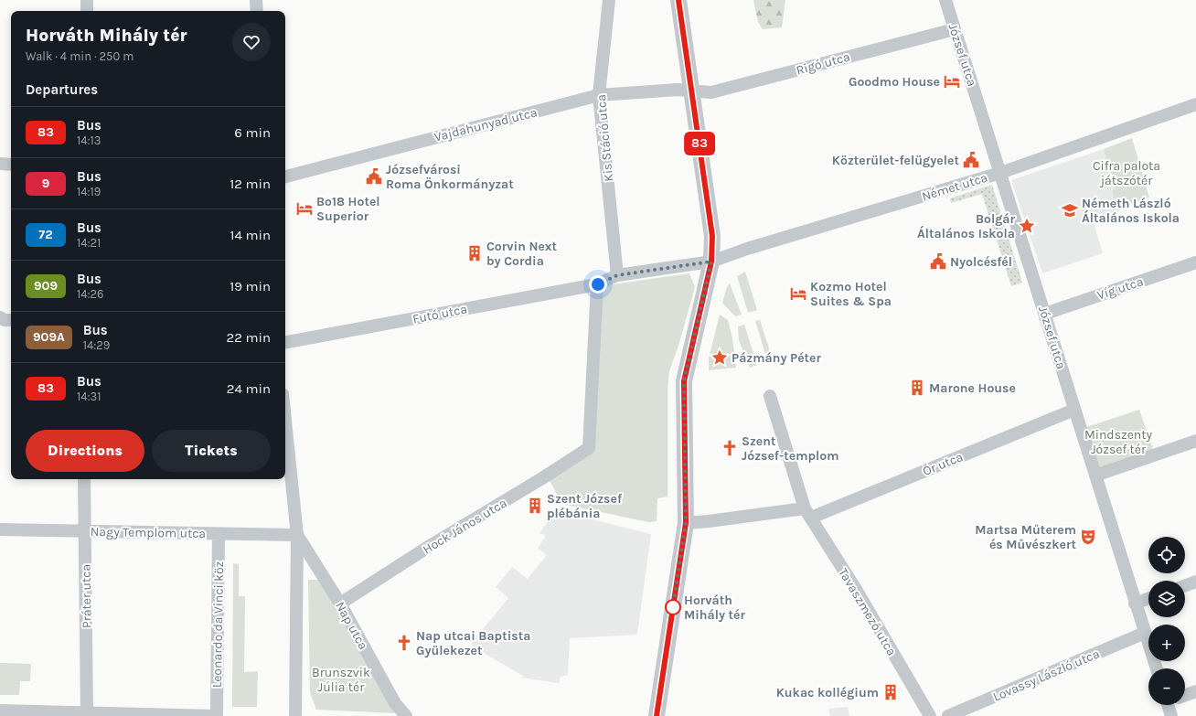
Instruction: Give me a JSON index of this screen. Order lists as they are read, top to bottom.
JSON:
{
  "streets": {
    "street": [
      "József utca",
      "Rigó utca",
      "Vajdahunyad utca",
      "Kis Stáció utca",
      "Német utca",
      "Víg utca",
      "Futó utca",
      "Őr utca",
      "Hock János utca",
      "Nagy Templom utca",
      "Práter utca",
      "Tavaszmező utca",
      "Leonardo da Vinci köz",
      "Nap utca",
      "Lovassy László utca"
    ]
  },
  "crossings": [
    ["József utca", "Rigó utca"],
    ["József utca", "Német utca"],
    ["József utca", "Víg utca"],
    ["József utca", "Őr utca"],
    ["József utca", "Lovassy László utca"],
    ["Rigó utca", "Vajdahunyad utca"],
    ["Vajdahunyad utca", "Kis Stáció utca"],
    ["Futó utca", "Hock János utca"],
    ["Őr utca", "Tavaszmező utca"],
    ["Hock János utca", "Nap utca"],
    ["Nagy Templom utca", "Práter utca"],
    ["Nagy Templom utca", "Leonardo da Vinci köz"],
    ["Nagy Templom utca", "Nap utca"]
  ],
  "parks": ["Cifra palota játszótér", "Mindszenty József tér", "Brunszvik Júlia tér"],
  "places": {
    "hotel": ["Goodmo House", "Bo18 Hotel Superior", "Kozmo Hotel Suites & Spa"],
    "public building": ["Közterület-felügyelet", "Józsefvárosi Roma Önkormányzat", "Nyolcésfél"],
    "school or university": ["Németh László Általános Iskola"],
    "place": ["Bolgár Általános Iskola", "Pázmány Péter"],
    "building": [
      "Corvin Next by Cordia",
      "Marone House",
      "Szent József plébánia",
      "Kukac kollégium"
    ],
    "church": ["Szent József-templom", "Nap utcai Baptista Gyülekezet"],
    "theatre": ["Martsa Műterem és Művészkert"],
    "other": ["Horváth Mihály tér"]
  },
  "lines": ["bus line 83"],
  "page": {
    "on_map": "83",
    "heading": [
      ["Horváth Mihály tér", "Walk · 4 min · 250 m"],
      "Departures"
    ],
    "list": [
      {
        "mark": "83",
        "name": "Bus",
        "note": "14:13",
        "value": "6 min"
      },
      {
        "mark": "9",
        "name": "Bus",
        "note": "14:19",
        "value": "12 min"
      },
      {
        "mark": "72",
        "name": "Bus",
        "note": "14:21",
        "value": "14 min"
      },
      {
        "mark": "909",
        "name": "Bus",
        "note": "14:26",
        "value": "19 min"
      },
      {
        "mark": "909A",
        "name": "Bus",
        "note": "14:29",
        "value": "22 min"
      },
      {
        "mark": "83",
        "name": "Bus",
        "note": "14:31",
        "value": "24 min"
      }
    ],
    "buttons": ["Directions", "Tickets"],
    "map_buttons": ["+", "−"]
  }
}
